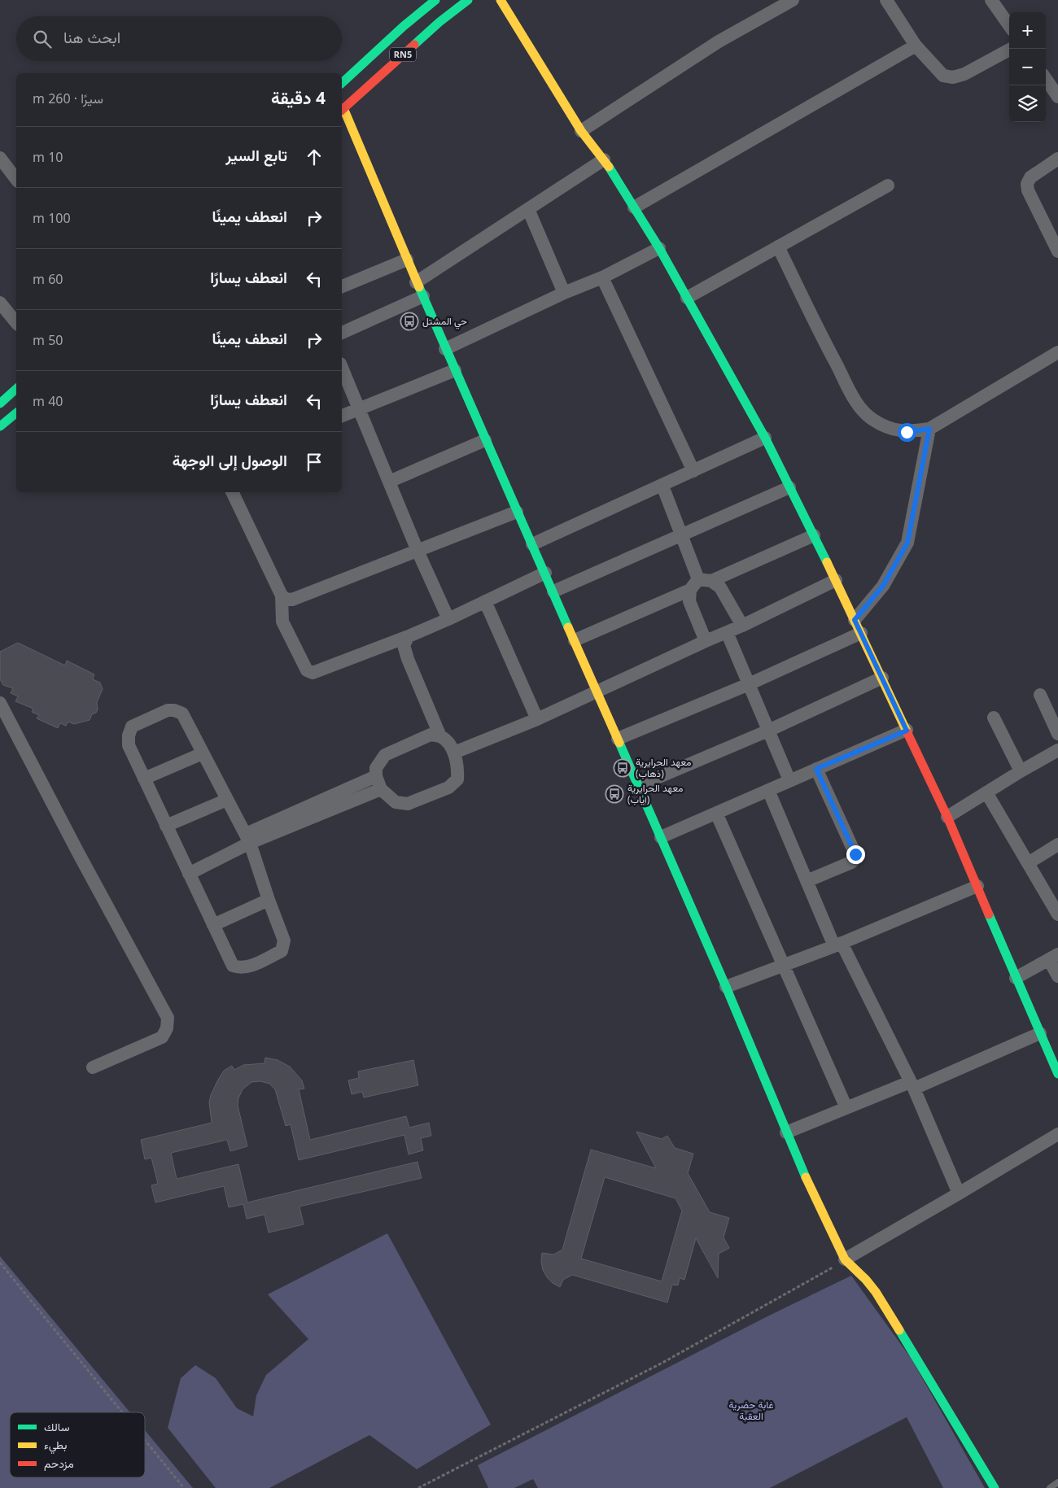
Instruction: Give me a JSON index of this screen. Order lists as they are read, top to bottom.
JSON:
{
  "streets": {
    "main road": ["RN5"]
  },
  "parks": ["غابة حضرية العقبة"],
  "places": {
    "bus stop": ["حي المشتل", "معهد الحرايرية (ذهاب)", "معهد الحرايرية (إياب)"]
  },
  "legend": ["سالك", "بطيء", "مزدحم"],
  "page": {
    "map_buttons": ["+", "−"],
    "search": "ابحث هنا",
    "heading": ["4 دقيقة", "سيرًا · 260 m"],
    "list": [
      ["تابع السير", "10 m"],
      ["انعطف يمينًا", "100 m"],
      ["انعطف يسارًا", "60 m"],
      ["انعطف يمينًا", "50 m"],
      ["انعطف يسارًا", "40 m"],
      "الوصول إلى الوجهة"
    ]
  }
}
